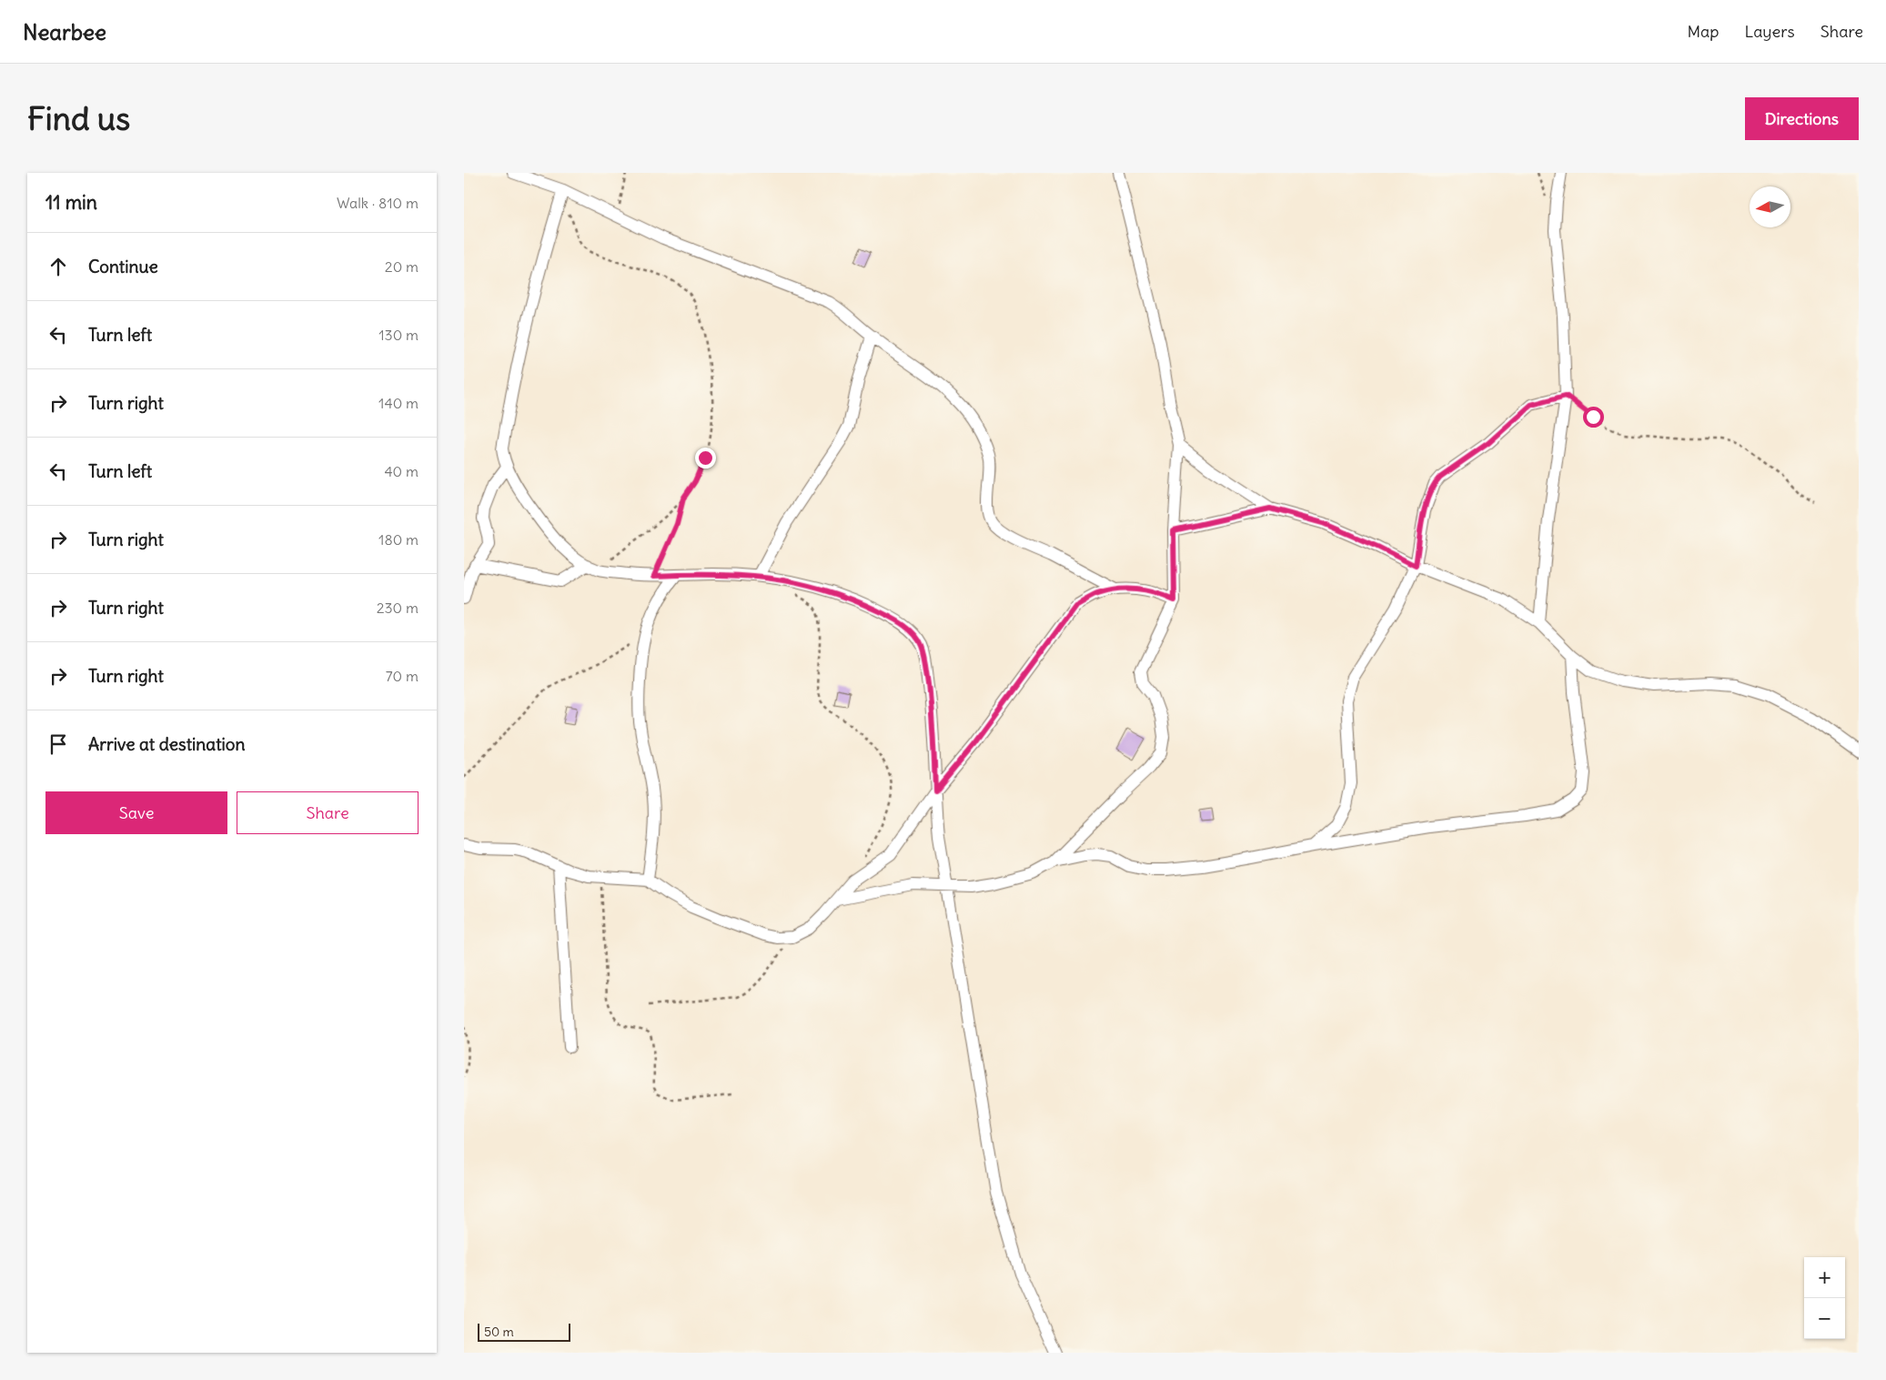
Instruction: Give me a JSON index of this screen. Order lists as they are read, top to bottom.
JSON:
{
  "scale_bar": "50 m",
  "north": "left",
  "page": {
    "header": "Nearbee",
    "nav": ["Map", "Layers", "Share"],
    "buttons": [
      "Directions",
      ["Save", "Share"]
    ],
    "title": "Find us",
    "heading": ["11 min", "Walk · 810 m"],
    "list": [
      ["Continue", "20 m"],
      ["Turn left", "130 m"],
      ["Turn right", "140 m"],
      ["Turn left", "40 m"],
      ["Turn right", "180 m"],
      ["Turn right", "230 m"],
      ["Turn right", "70 m"],
      "Arrive at destination"
    ],
    "map_buttons": ["+", "−"],
    "scale": "50 m"
  }
}
